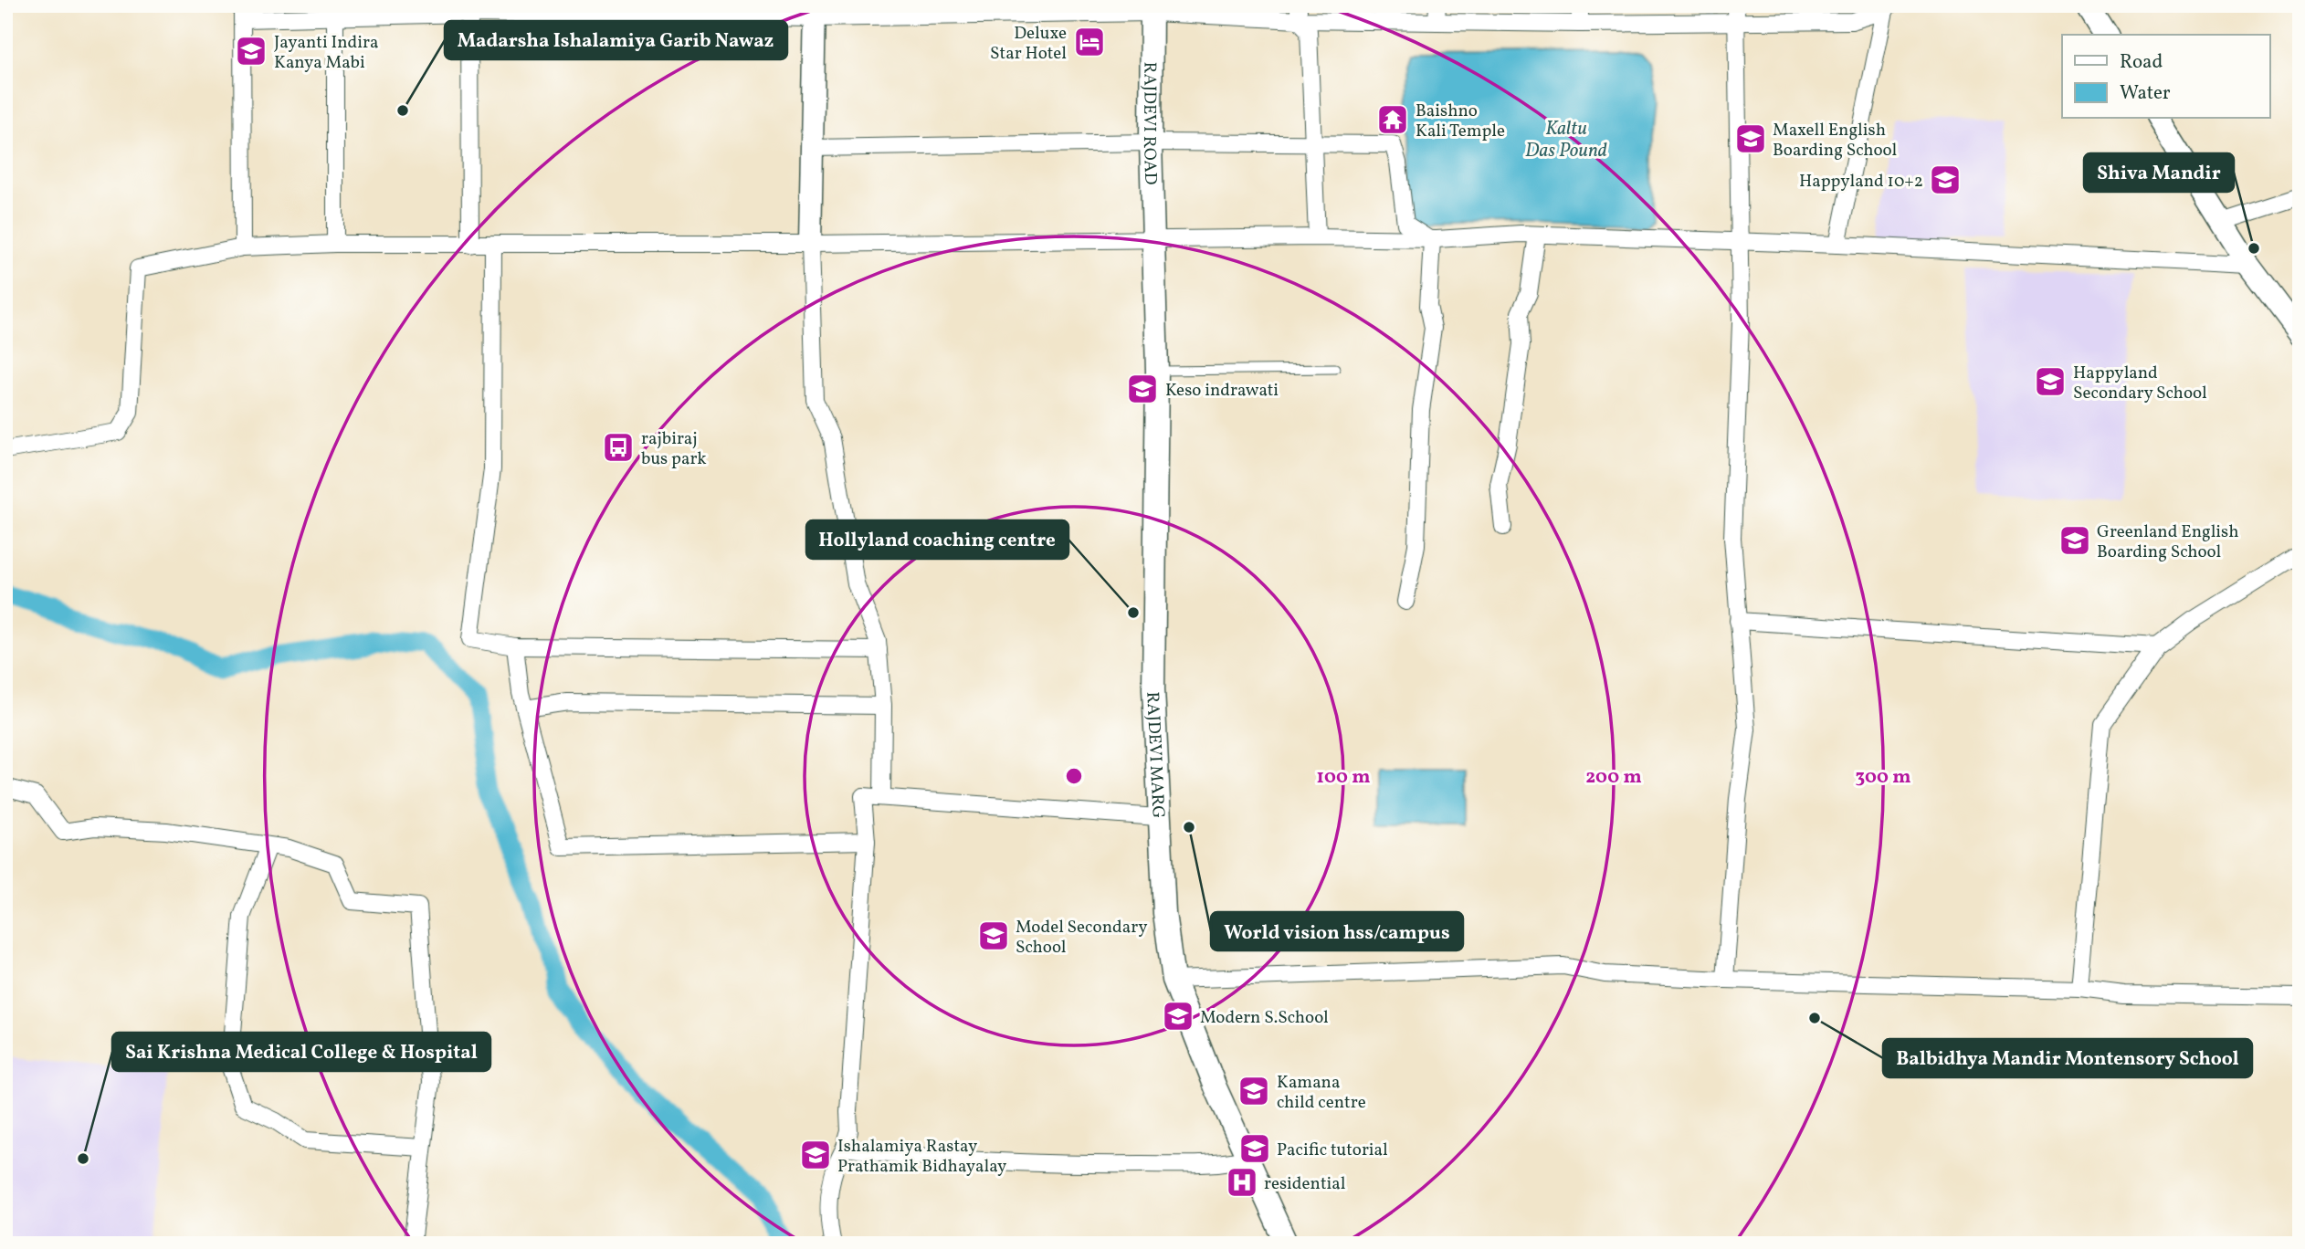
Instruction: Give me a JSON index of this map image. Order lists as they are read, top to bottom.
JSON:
{
  "streets": {
    "main road": ["RAJDEVI ROAD", "RAJDEVI MARG"]
  },
  "crossings": [
    ["RAJDEVI ROAD", "RAJDEVI MARG"]
  ],
  "water": ["Kaltu Das Pound"],
  "places": {
    "hotel": ["Deluxe Star Hotel"],
    "school or university": [
      "Jayanti Indira Kanya Mabi",
      "Maxell English Boarding School",
      "Happyland 10+2",
      "Happyland Secondary School",
      "Keso indrawati",
      "Greenland English Boarding School",
      "Model Secondary School",
      "Modern S.School",
      "Kamana child centre",
      "Pacific tutorial",
      "Ishalamiya Rastay Prathamik Bidhayalay"
    ],
    "other": [
      "Madarsha Ishalamiya Garib Nawaz",
      "Shiva Mandir",
      "Hollyland coaching centre",
      "World vision hss/campus",
      "Balbidhya Mandir Montensory School",
      "Sai Krishna Medical College & Hospital"
    ],
    "temple": ["Baishno Kali Temple"],
    "bus stop": ["rajbiraj bus park"],
    "hospital": ["residential"]
  },
  "legend": ["Road", "Water"],
  "rings": ["100 m", "200 m", "300 m"]
}
